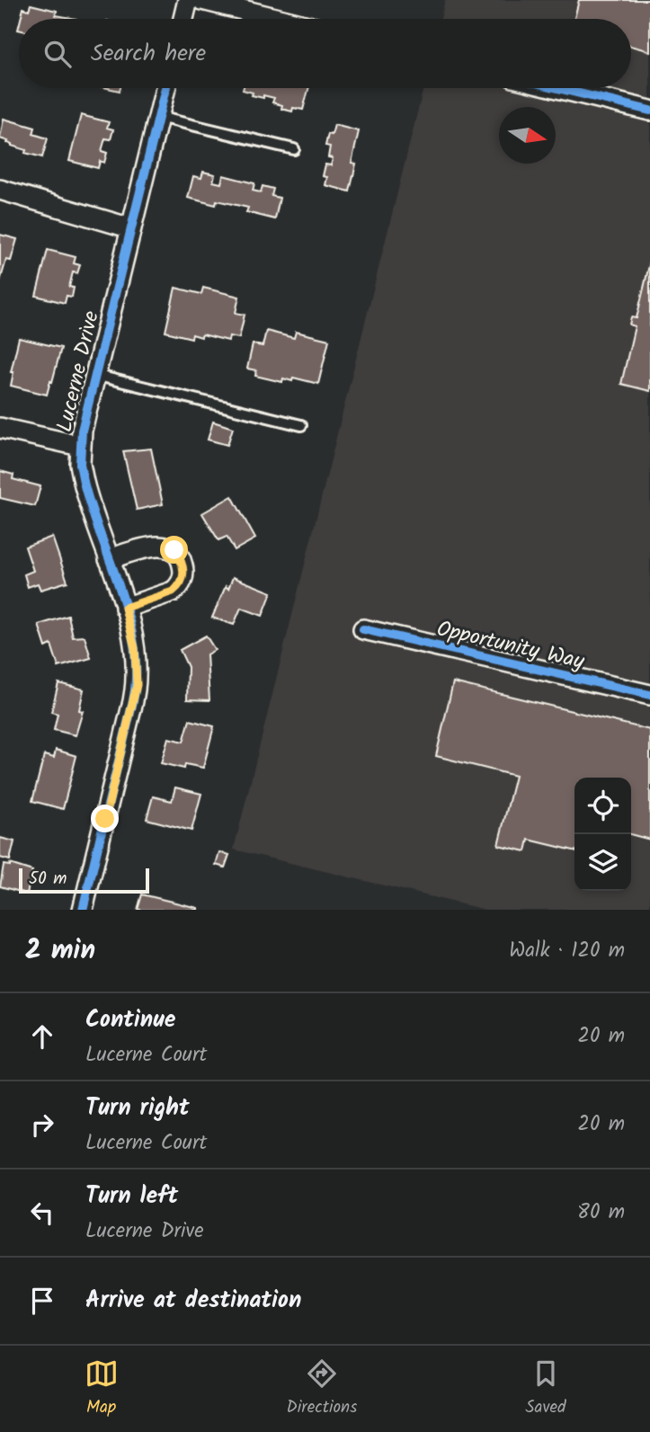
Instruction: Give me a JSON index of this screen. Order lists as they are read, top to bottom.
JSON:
{
  "streets": {
    "street": ["Lucerne Drive", "Opportunity Way"]
  },
  "scale_bar": "50 m",
  "north": "right",
  "page": {
    "search": "Search here",
    "scale": "50 m",
    "heading": ["2 min", "Walk · 120 m"],
    "list": [
      ["Continue", "Lucerne Court", "20 m"],
      ["Turn right", "Lucerne Court", "20 m"],
      ["Turn left", "Lucerne Drive", "80 m"],
      "Arrive at destination"
    ],
    "nav": ["Map", "Directions", "Saved"]
  }
}
